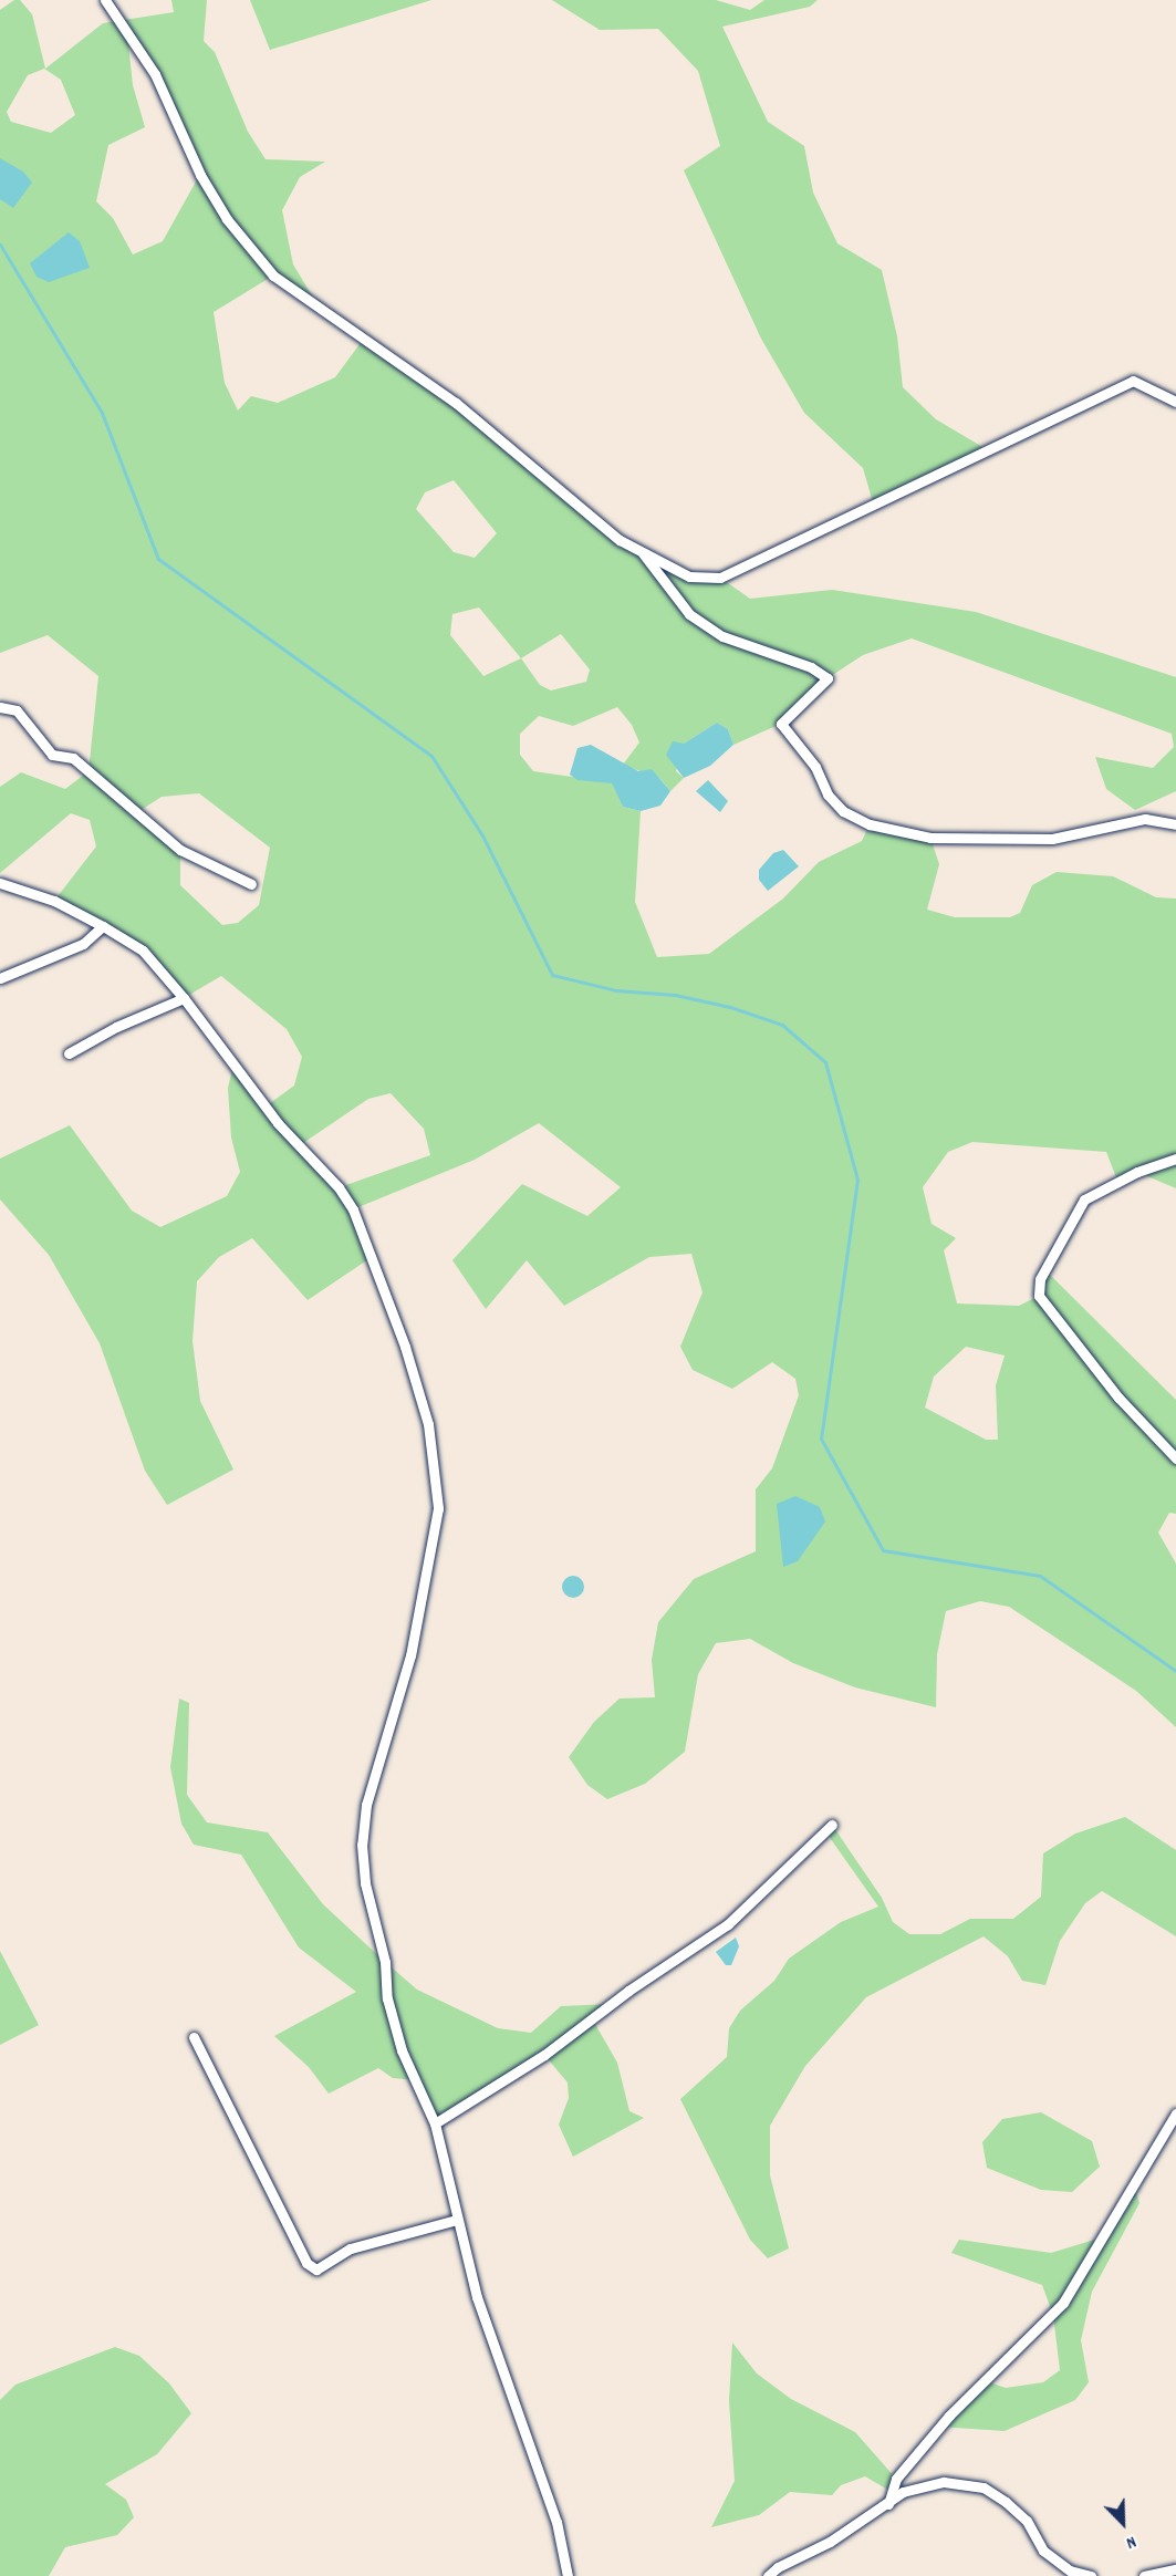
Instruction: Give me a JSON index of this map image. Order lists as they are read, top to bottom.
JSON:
{
  "north": "bottom right"
}
